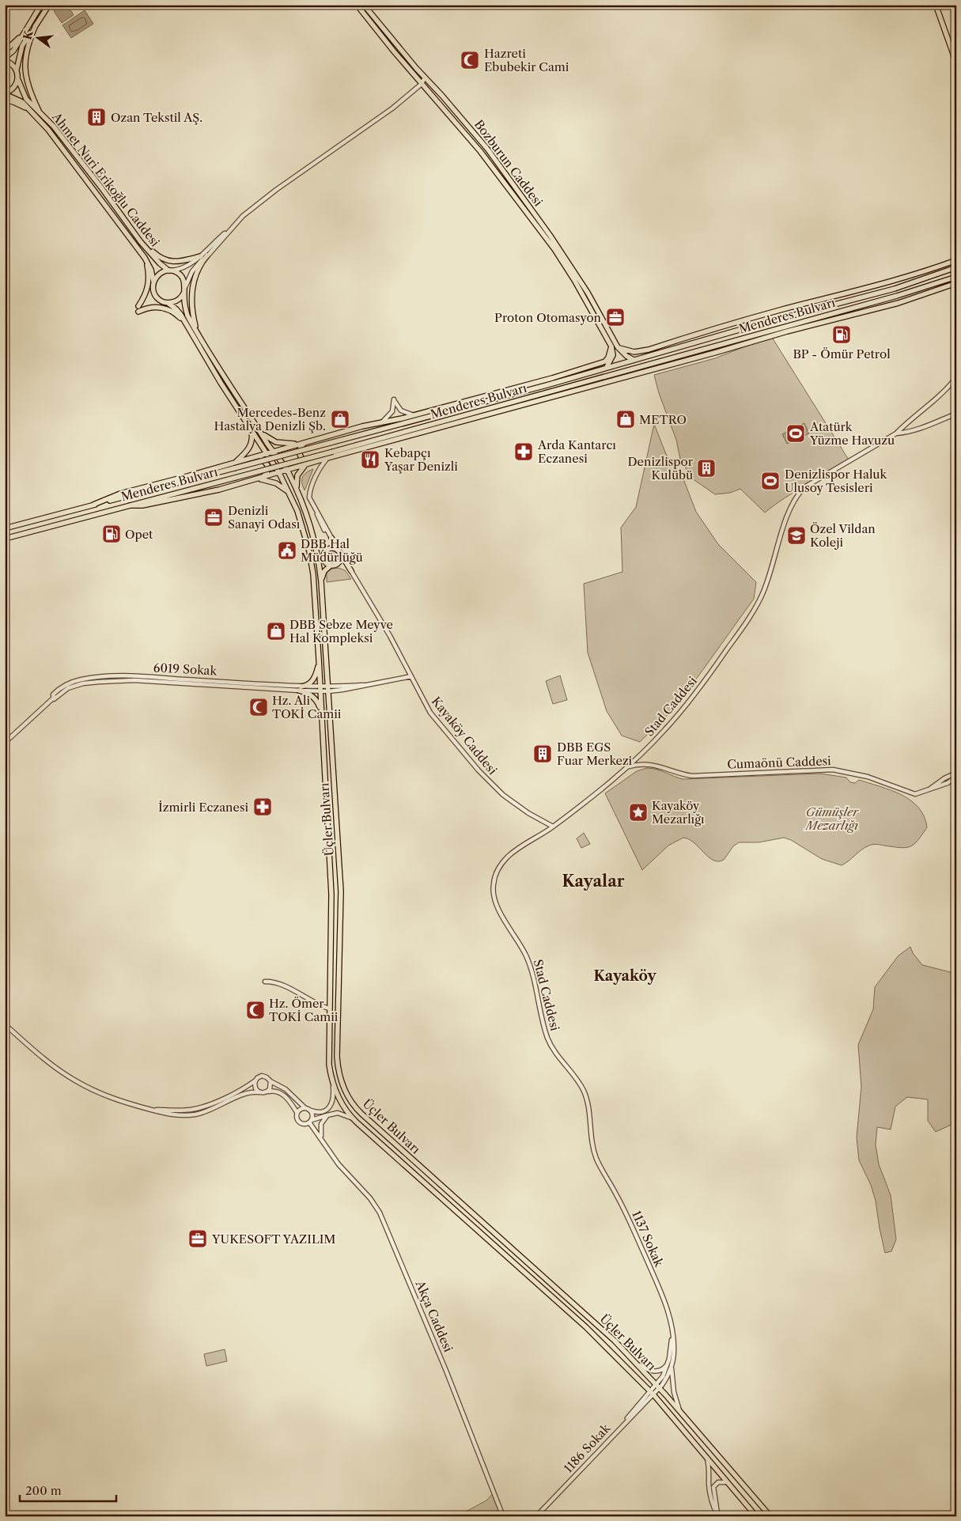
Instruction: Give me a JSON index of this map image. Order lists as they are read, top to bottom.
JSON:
{
  "streets": {
    "main road": [
      "Bozburun Caddesi",
      "Ahmet Nuri Erikoğlu Caddesi",
      "Menderes Bulvarı",
      "Üçler Bulvarı"
    ],
    "street": [
      "6019 Sokak",
      "Stad Caddesi",
      "Kayaköy Caddesi",
      "Cumaönü Caddesi",
      "1137 Sokak",
      "Akça Caddesi",
      "1186 Sokak"
    ]
  },
  "crossings": [
    ["6019 Sokak", "Kayaköy Caddesi"],
    ["6019 Sokak", "Üçler Bulvarı"],
    ["Stad Caddesi", "Kayaköy Caddesi"],
    ["Stad Caddesi", "Cumaönü Caddesi"],
    ["Stad Caddesi", "1137 Sokak"],
    ["Üçler Bulvarı", "1137 Sokak"],
    ["Üçler Bulvarı", "1186 Sokak"],
    ["1137 Sokak", "1186 Sokak"]
  ],
  "districts": ["Kayalar", "Kayaköy"],
  "parks": ["Gümüşler Mezarlığı"],
  "places": {
    "mosque": ["Hazreti Ebubekir Cami", "Hz. Ali TOKİ Camii", "Hz. Ömer TOKİ Camii"],
    "building": ["Ozan Tekstil AŞ.", "Denizlispor Kulübü", "DBB EGS Fuar Merkezi"],
    "office": ["Proton Otomasyon", "Denizli Sanayi Odası", "YUKESOFT YAZILIM"],
    "fuel station": ["BP - Ömür Petrol", "Opet"],
    "shop": ["Mercedes-Benz Hastalya Denizli Şb.", "METRO", "DBB Sebze Meyve Hal Kompleksi"],
    "sports": ["Atatürk Yüzme Havuzu", "Denizlispor Haluk Ulusoy Tesisleri"],
    "pharmacy": ["Arda Kantarcı Eczanesi", "İzmirli Eczanesi"],
    "restaurant": ["Kebapçı Yaşar Denizli"],
    "school or university": ["Özel Vildan Koleji"],
    "public building": ["DBB Hal Müdürlüğü"],
    "place": ["Kayaköy Mezarlığı"]
  },
  "scale_bar": "200 m",
  "north": "left"
}
